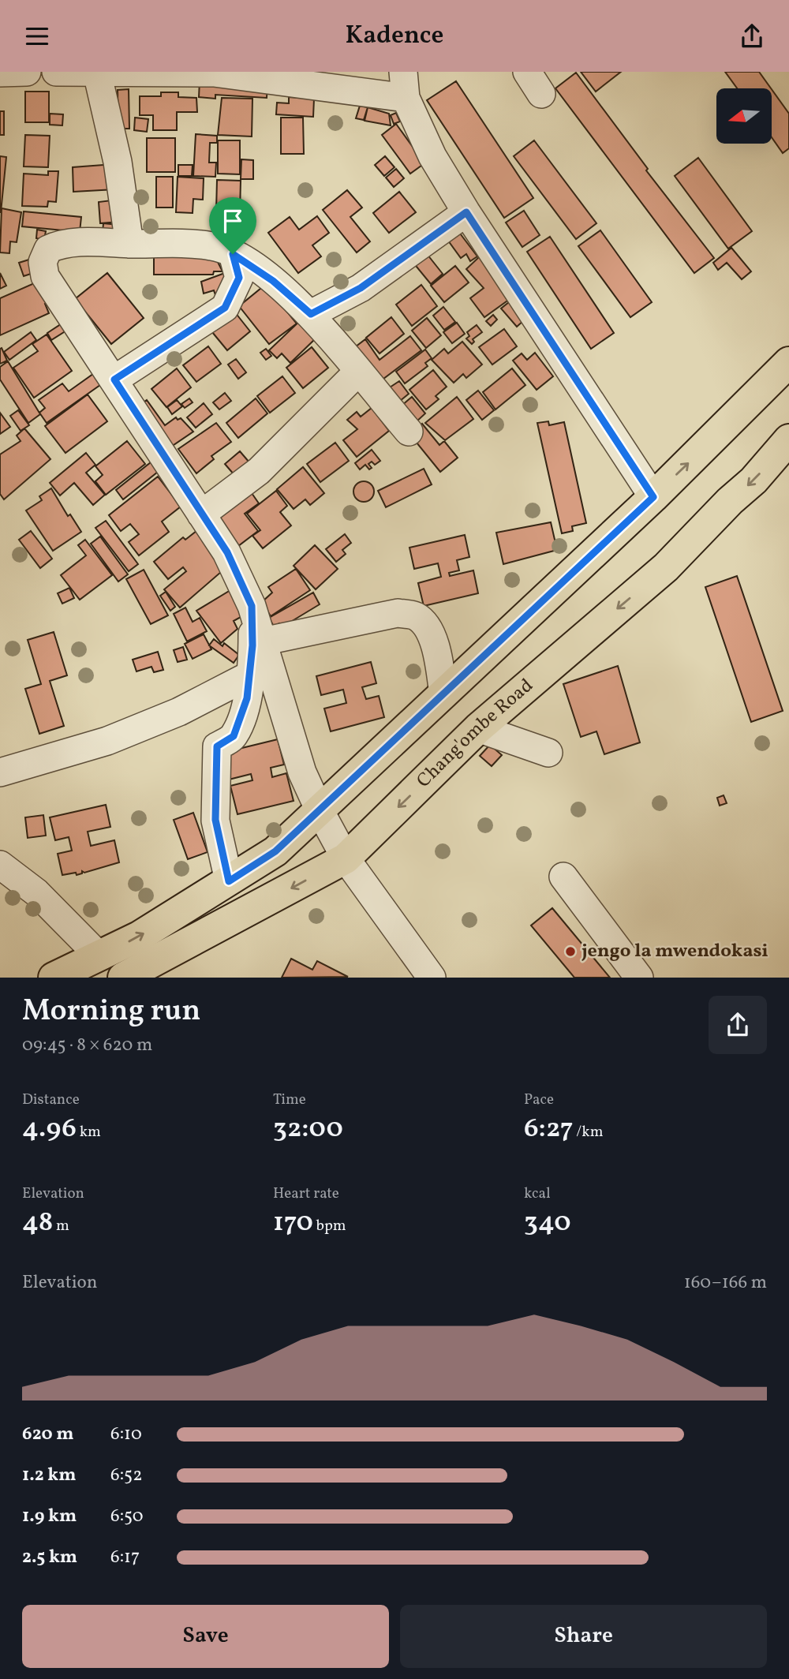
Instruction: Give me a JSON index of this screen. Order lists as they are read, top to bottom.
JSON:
{
  "streets": {
    "main road": ["Chang'ombe Road"]
  },
  "places": ["jengo la mwendokasi"],
  "north": "left",
  "page": {
    "header": "Kadence",
    "heading": ["Morning run", "09:45 · 8 × 620 m"],
    "stats": [
      ["Distance", "4.96 km"],
      ["Time", "32:00"],
      ["Pace", "6:27 /km"],
      ["Elevation", "48 m"],
      ["Heart rate", "170 bpm"],
      ["kcal", "340"]
    ],
    "chart": ["Elevation", "160–166 m"],
    "list": [
      {
        "name": "620 m",
        "note": "6:10"
      },
      {
        "name": "1.2 km",
        "note": "6:52"
      },
      {
        "name": "1.9 km",
        "note": "6:50"
      },
      {
        "name": "2.5 km",
        "note": "6:17"
      }
    ],
    "buttons": ["Save", "Share"]
  }
}
